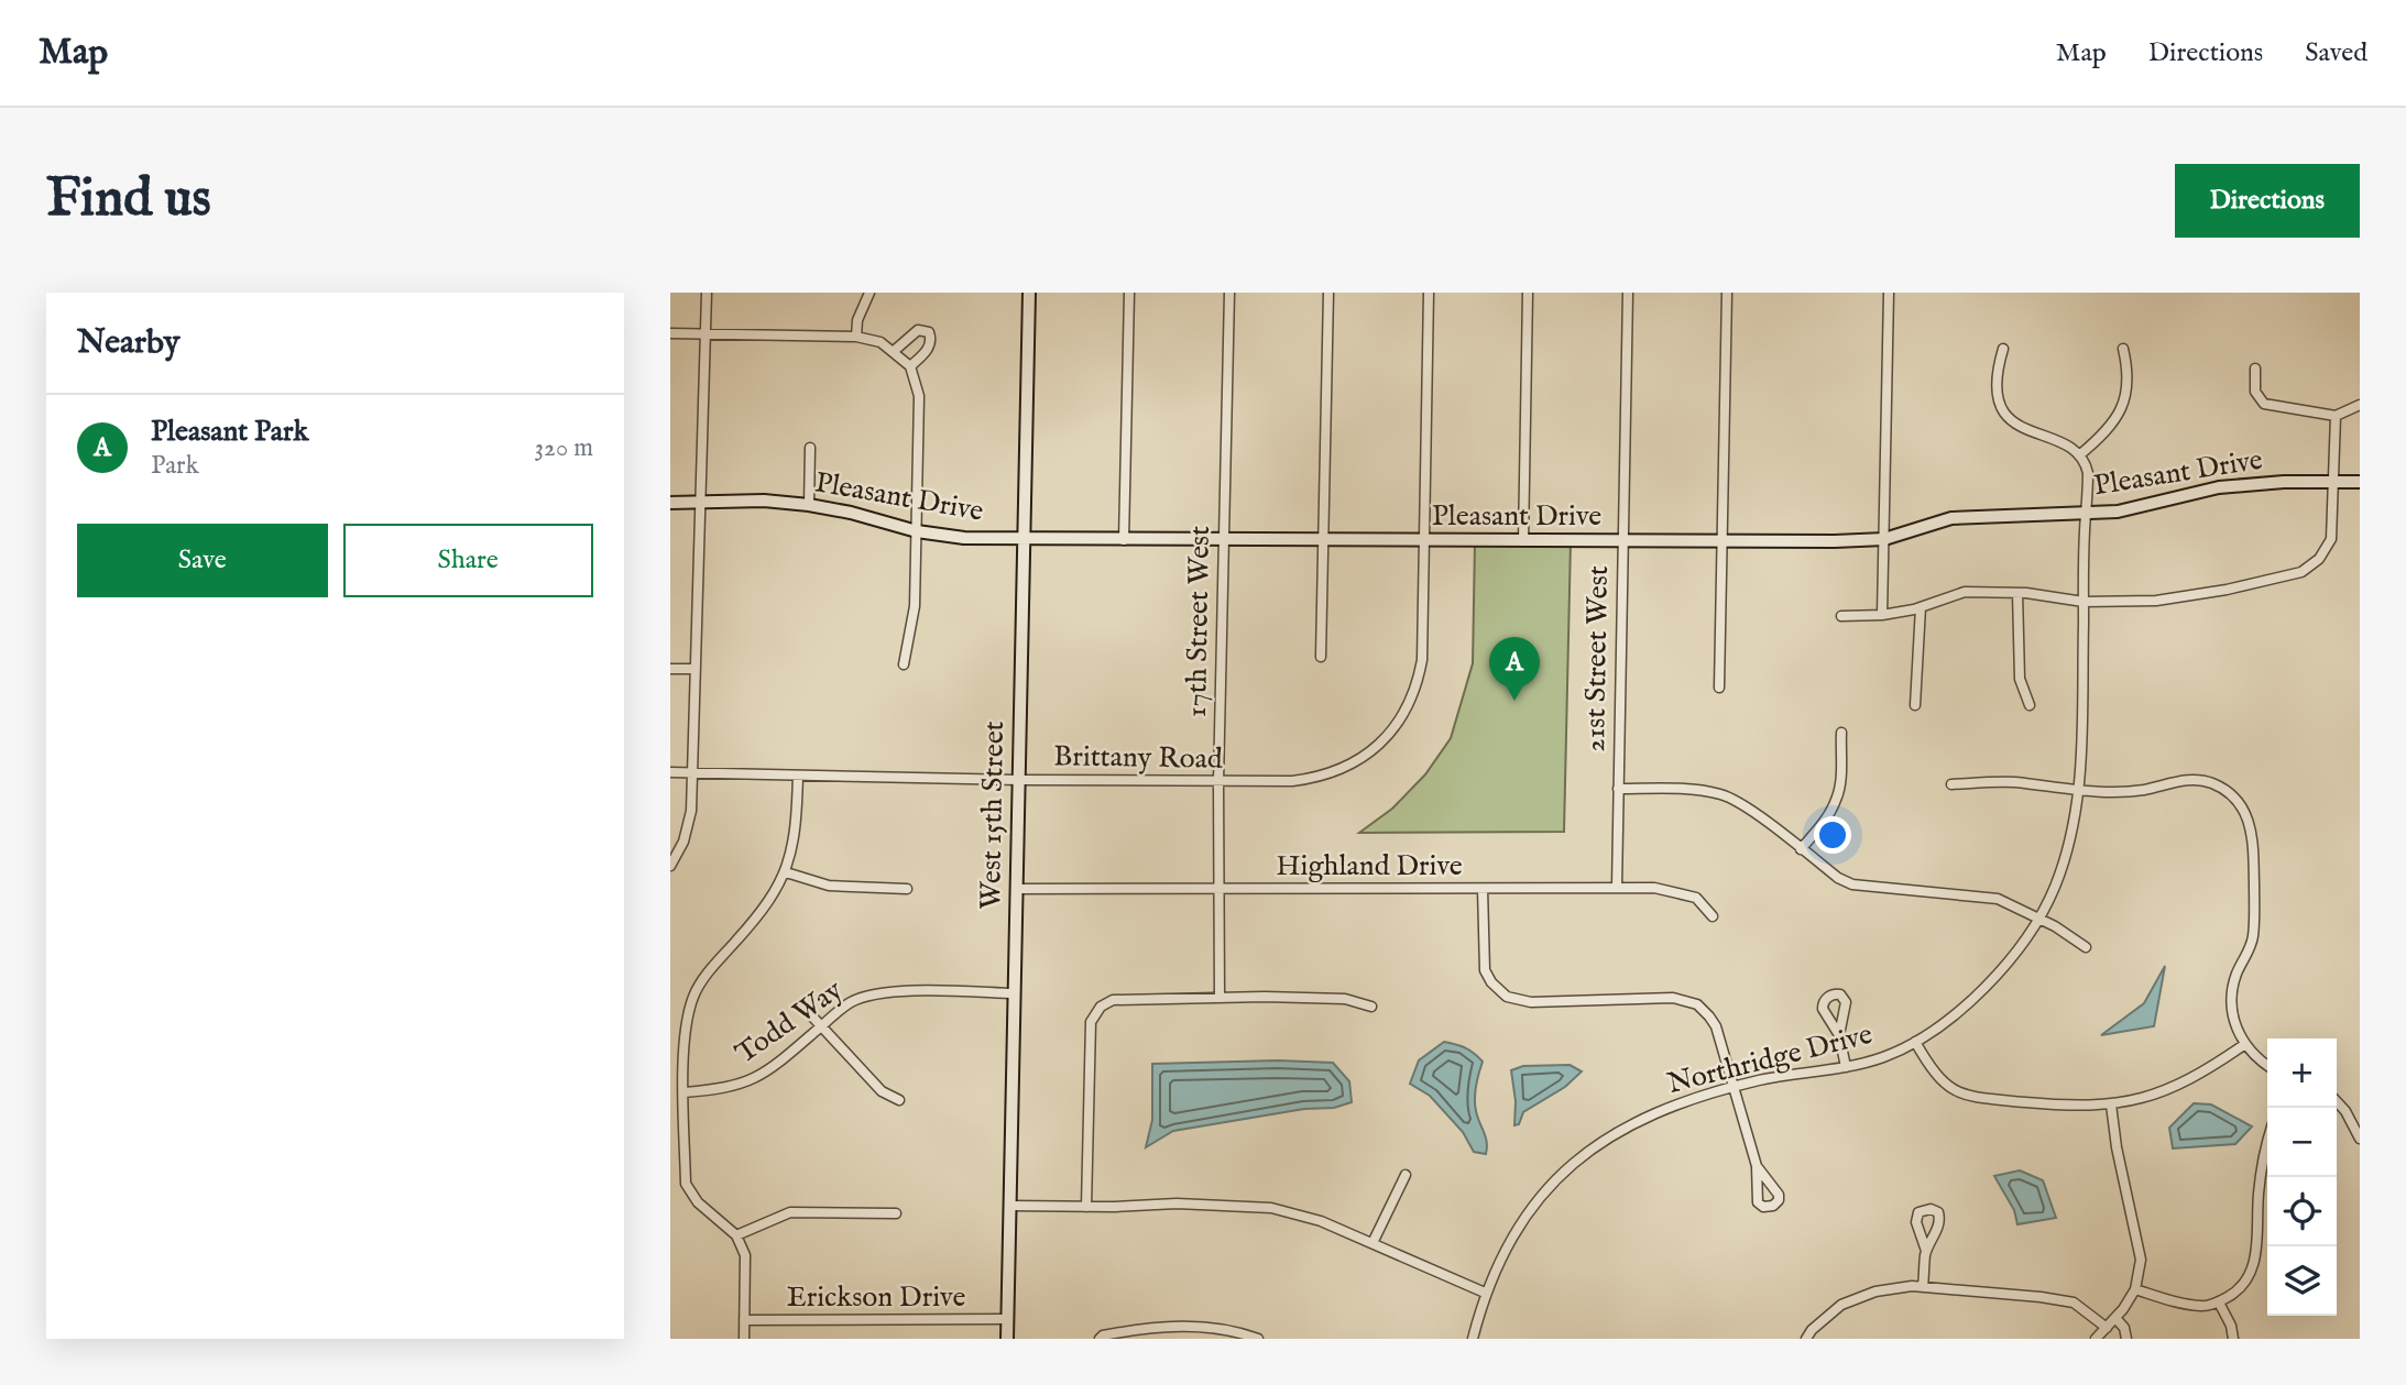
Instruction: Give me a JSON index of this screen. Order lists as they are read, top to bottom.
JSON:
{
  "streets": {
    "street": [
      "Pleasant Drive",
      "17th Street West",
      "21st Street West",
      "Brittany Road",
      "West 15th Street",
      "Highland Drive",
      "Todd Way",
      "Northridge Drive",
      "Erickson Drive"
    ]
  },
  "crossings": [
    ["Pleasant Drive", "17th Street West"],
    ["Pleasant Drive", "21st Street West"],
    ["Pleasant Drive", "Brittany Road"],
    ["Pleasant Drive", "West 15th Street"],
    ["Pleasant Drive", "Northridge Drive"],
    ["17th Street West", "Brittany Road"],
    ["17th Street West", "Highland Drive"],
    ["21st Street West", "Highland Drive"],
    ["Brittany Road", "West 15th Street"],
    ["West 15th Street", "Highland Drive"],
    ["West 15th Street", "Todd Way"],
    ["West 15th Street", "Erickson Drive"]
  ],
  "page": {
    "header": "Map",
    "nav": ["Map", "Directions", "Saved"],
    "buttons": [
      "Directions",
      ["Save", "Share"]
    ],
    "title": "Find us",
    "heading": "Nearby",
    "list": [
      {
        "mark": "A",
        "name": "Pleasant Park",
        "note": "Park",
        "value": "320 m"
      }
    ],
    "pins": "A",
    "map_buttons": ["+", "−"]
  }
}
